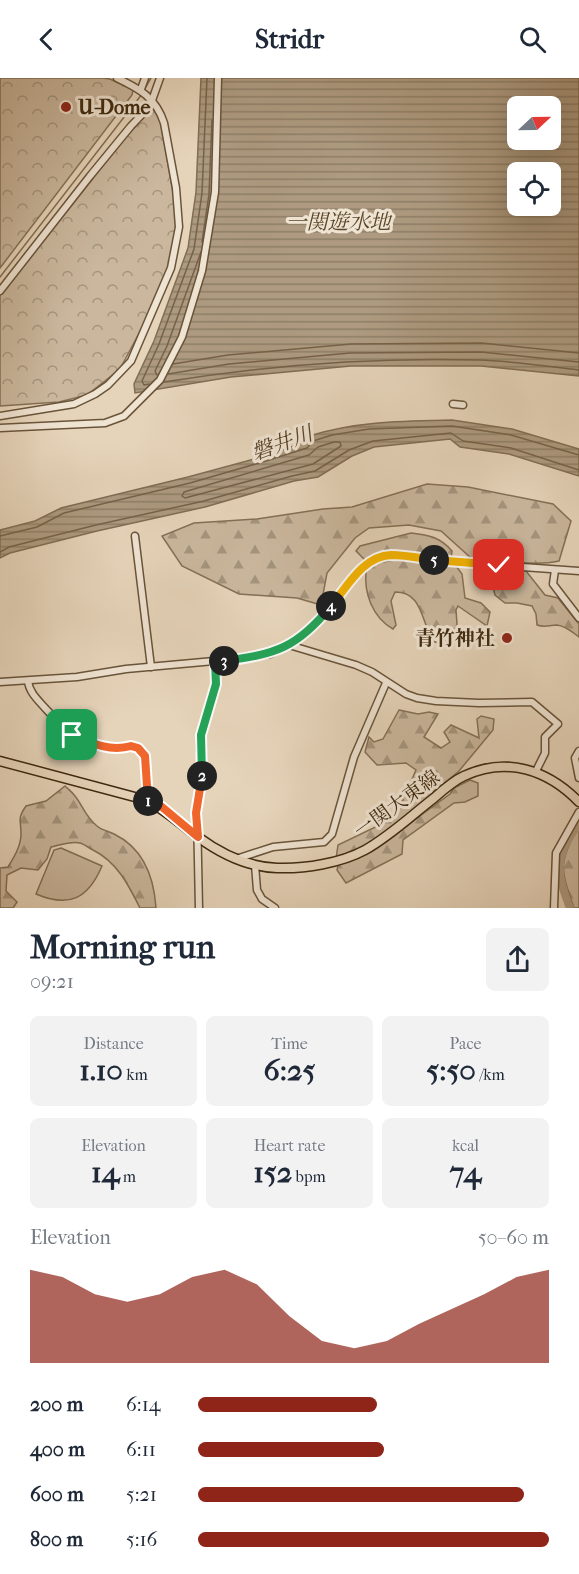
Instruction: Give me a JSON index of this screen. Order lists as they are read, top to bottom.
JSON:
{
  "streets": {
    "main road": ["一関大東線"]
  },
  "water": ["一関遊水地", "磐井川"],
  "places": ["U-Dome", "青竹神社"],
  "north": "right",
  "page": {
    "header": "Stridr",
    "pins": [
      "5",
      "4",
      "3",
      "2",
      "1"
    ],
    "heading": ["Morning run", "09:21"],
    "stats": [
      ["Distance", "1.10 km"],
      ["Time", "6:25"],
      ["Pace", "5:50 /km"],
      ["Elevation", "14 m"],
      ["Heart rate", "152 bpm"],
      ["kcal", "74"]
    ],
    "chart": ["Elevation", "50–60 m"],
    "list": [
      {
        "name": "200 m",
        "note": "6:14"
      },
      {
        "name": "400 m",
        "note": "6:11"
      },
      {
        "name": "600 m",
        "note": "5:21"
      },
      {
        "name": "800 m",
        "note": "5:16"
      }
    ]
  }
}
